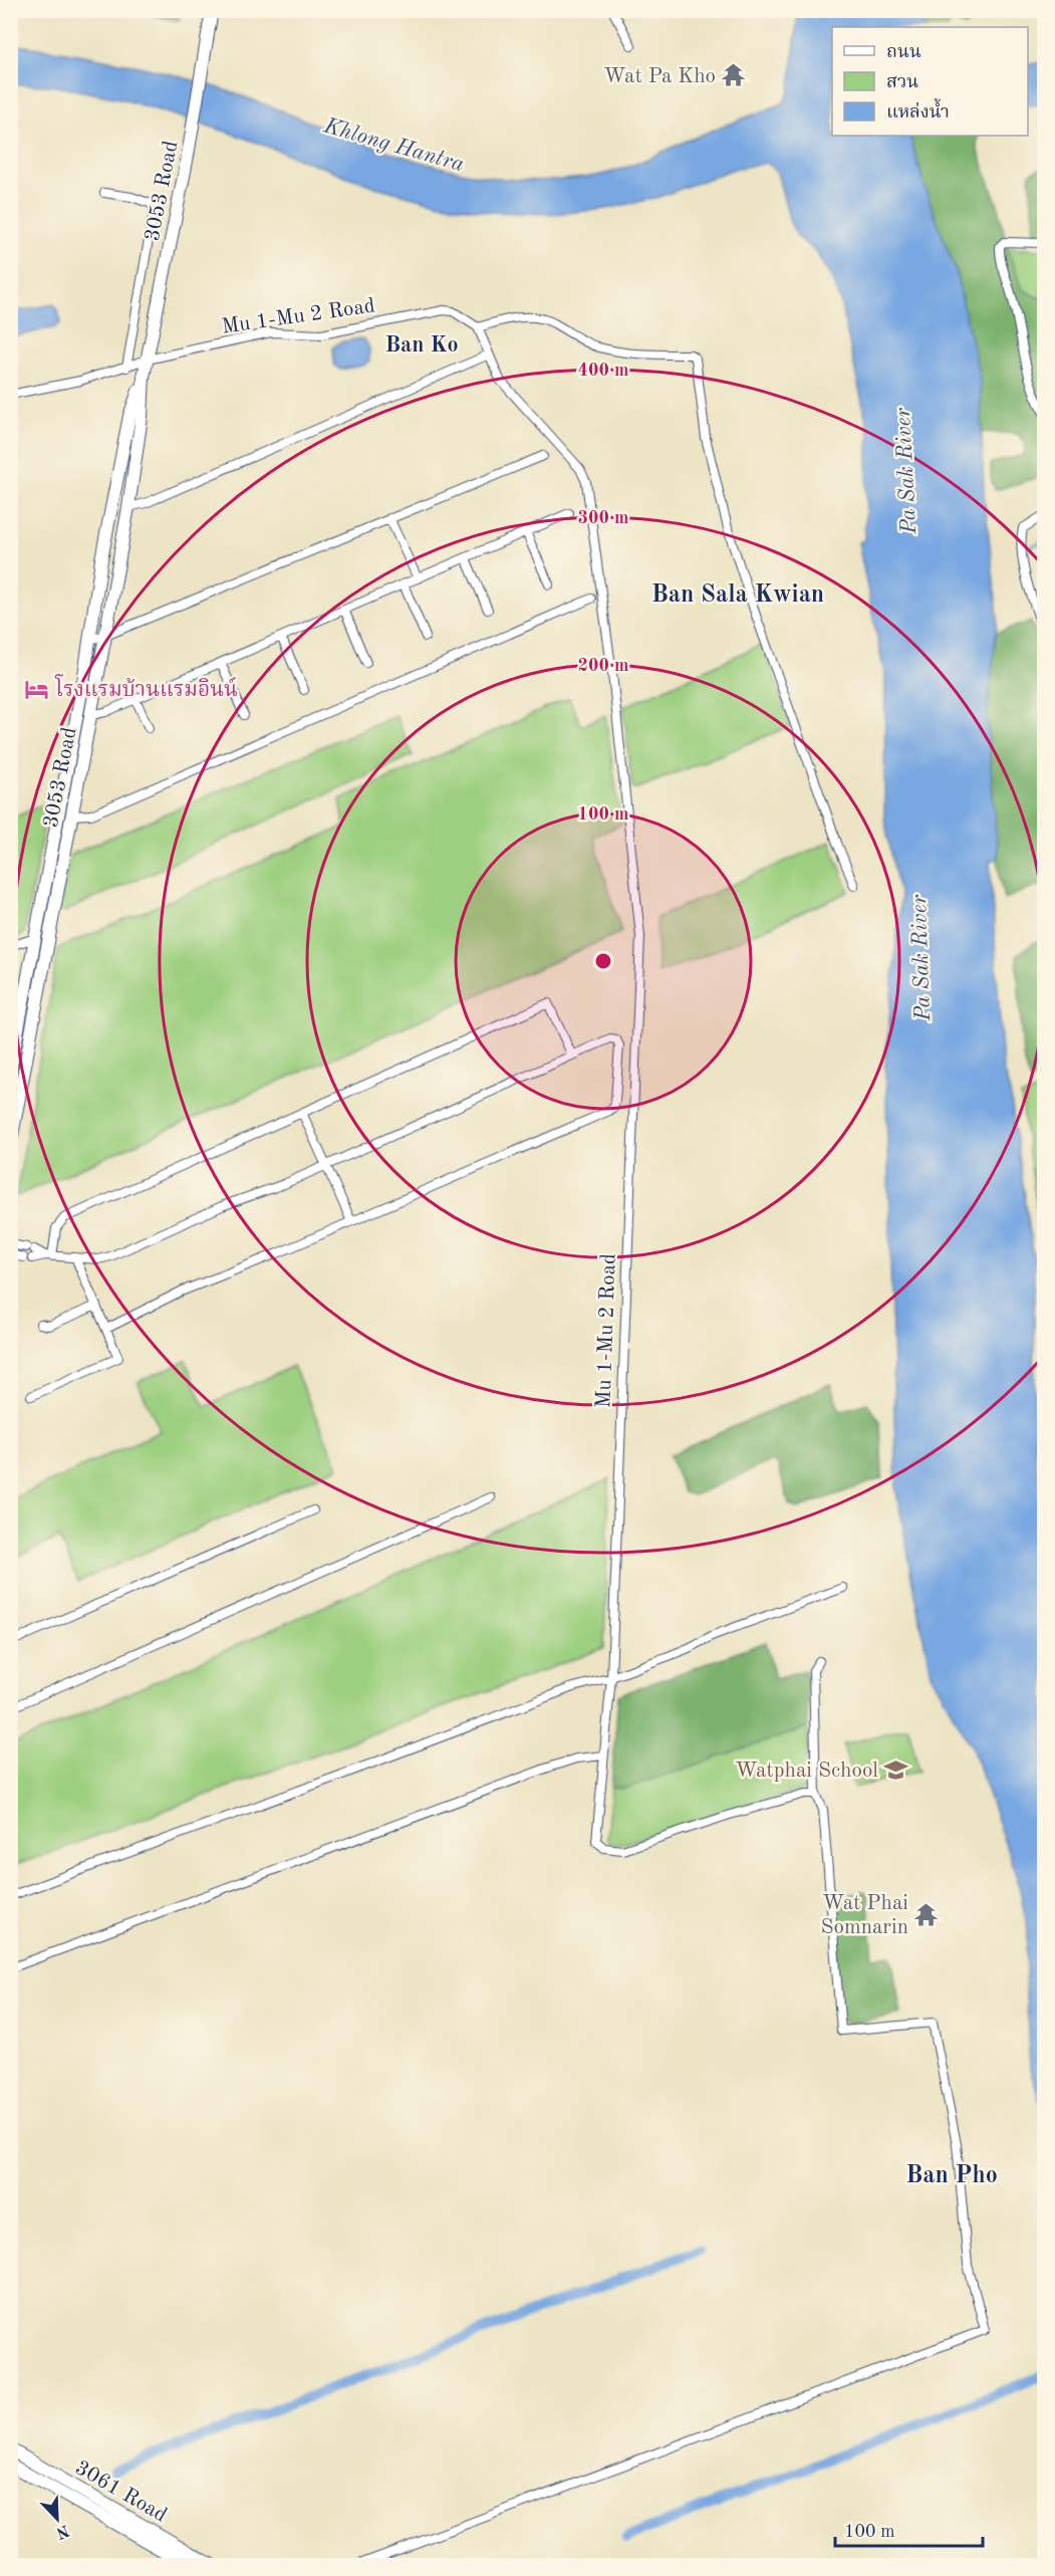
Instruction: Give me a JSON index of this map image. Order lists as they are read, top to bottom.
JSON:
{
  "streets": {
    "main road": ["3053 Road", "3061 Road"],
    "street": ["Mu 1-Mu 2 Road"]
  },
  "crossings": [
    ["3053 Road", "Mu 1-Mu 2 Road"]
  ],
  "districts": ["Ban Ko", "Ban Sala Kwian", "Ban Pho"],
  "water": ["Khlong Hantra", "Pa Sak River"],
  "places": {
    "temple": ["Wat Pa Kho", "Wat Phai Somnarin"],
    "hotel": ["โรงแรมบ้านแรมอินน์"],
    "school or university": ["Watphai School"]
  },
  "legend": ["ถนน", "สวน", "แหล่งน้ำ"],
  "scale_bar": "100 m",
  "north": "bottom right",
  "rings": [
    "400 m",
    "300 m",
    "200 m",
    "100 m"
  ]
}
